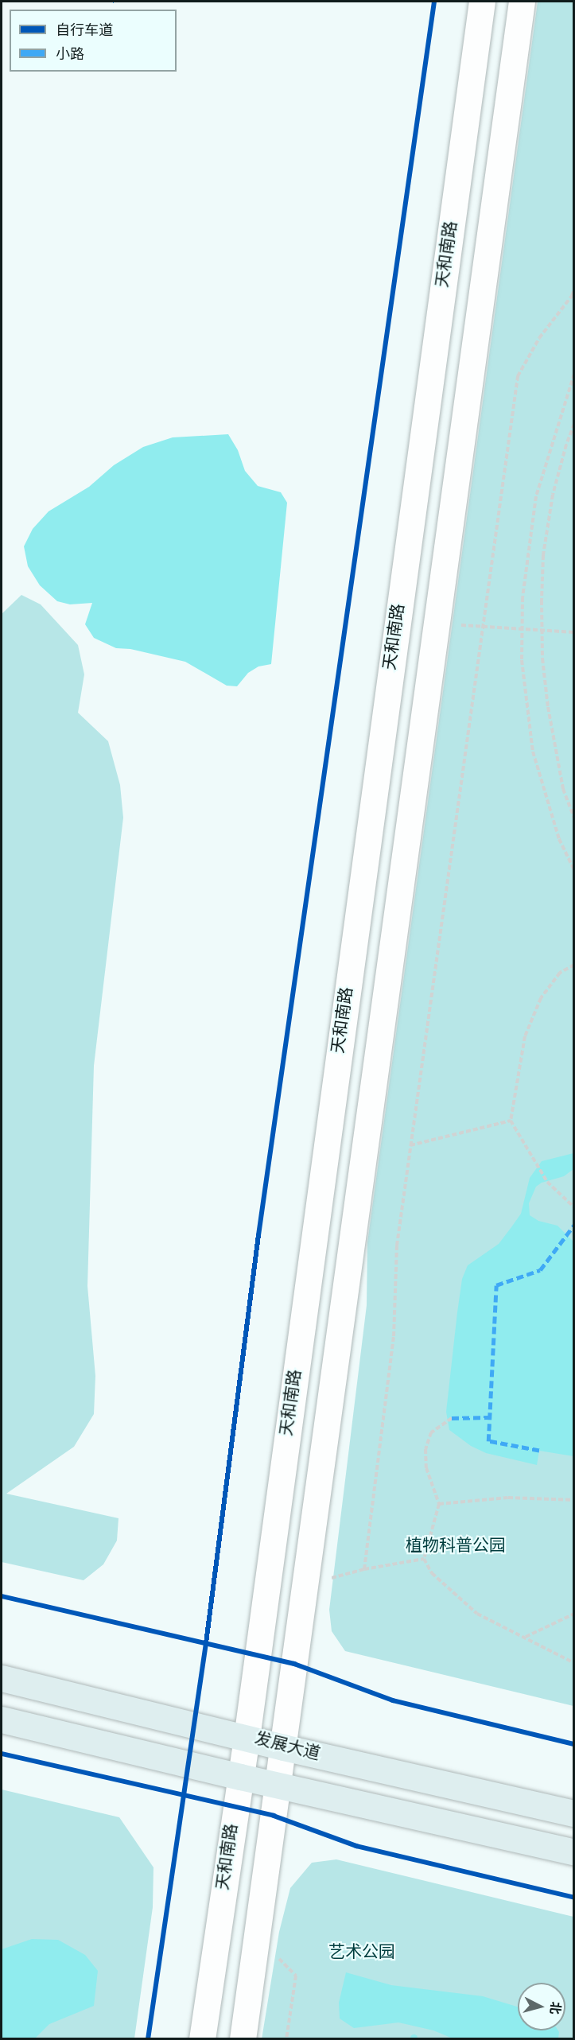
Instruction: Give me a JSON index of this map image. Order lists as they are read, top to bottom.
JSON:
{
  "streets": {
    "main road": ["发展大道"],
    "street": ["天和南路"]
  },
  "crossings": [
    ["天和南路", "发展大道"]
  ],
  "parks": ["植物科普公园", "艺术公园"],
  "legend": ["自行车道", "小路"],
  "north": "right"
}
